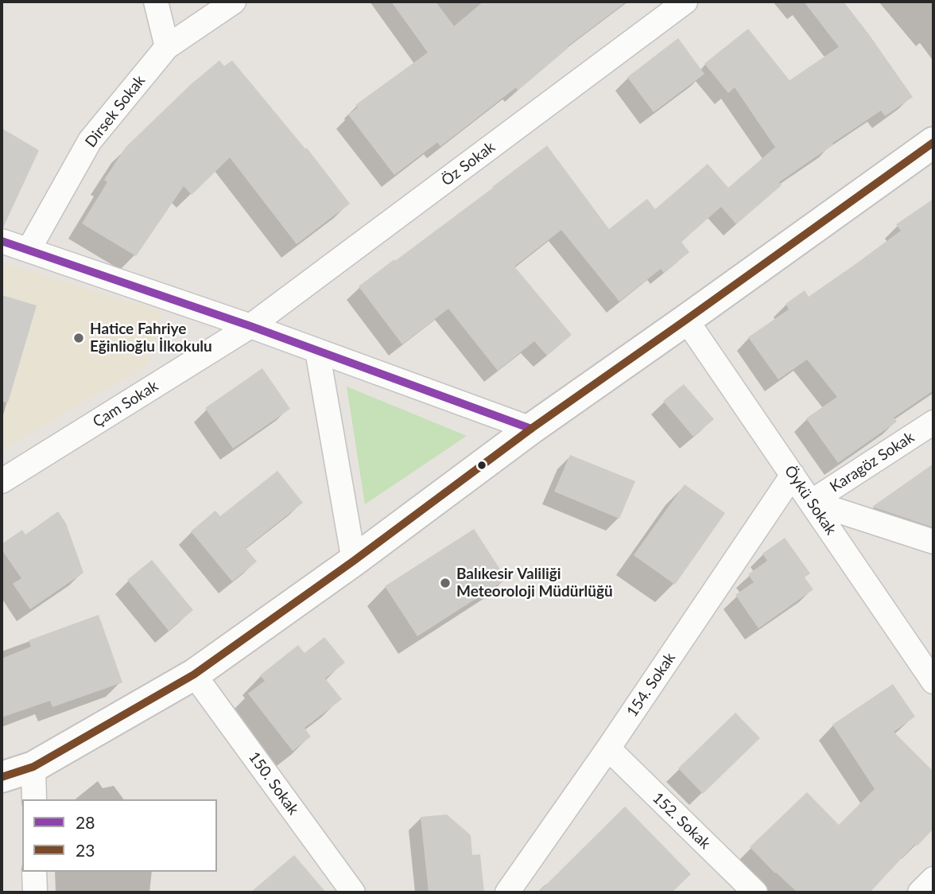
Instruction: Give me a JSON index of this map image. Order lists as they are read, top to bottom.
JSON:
{
  "streets": {
    "street": [
      "Dirsek Sokak",
      "Öz Sokak",
      "Çam Sokak",
      "Karagöz Sokak",
      "Öykü Sokak",
      "154. Sokak",
      "150. Sokak",
      "152. Sokak"
    ]
  },
  "crossings": [
    ["Öz Sokak", "Çam Sokak"],
    ["Karagöz Sokak", "Öykü Sokak"],
    ["Öykü Sokak", "154. Sokak"],
    ["154. Sokak", "152. Sokak"]
  ],
  "places": ["Hatice Fahriye Eğinlioğlu İlkokulu", "Balıkesir Valiliği Meteoroloji Müdürlüğü"],
  "lines": ["transit line 23", "transit line 28"],
  "legend": ["28", "23"]
}
